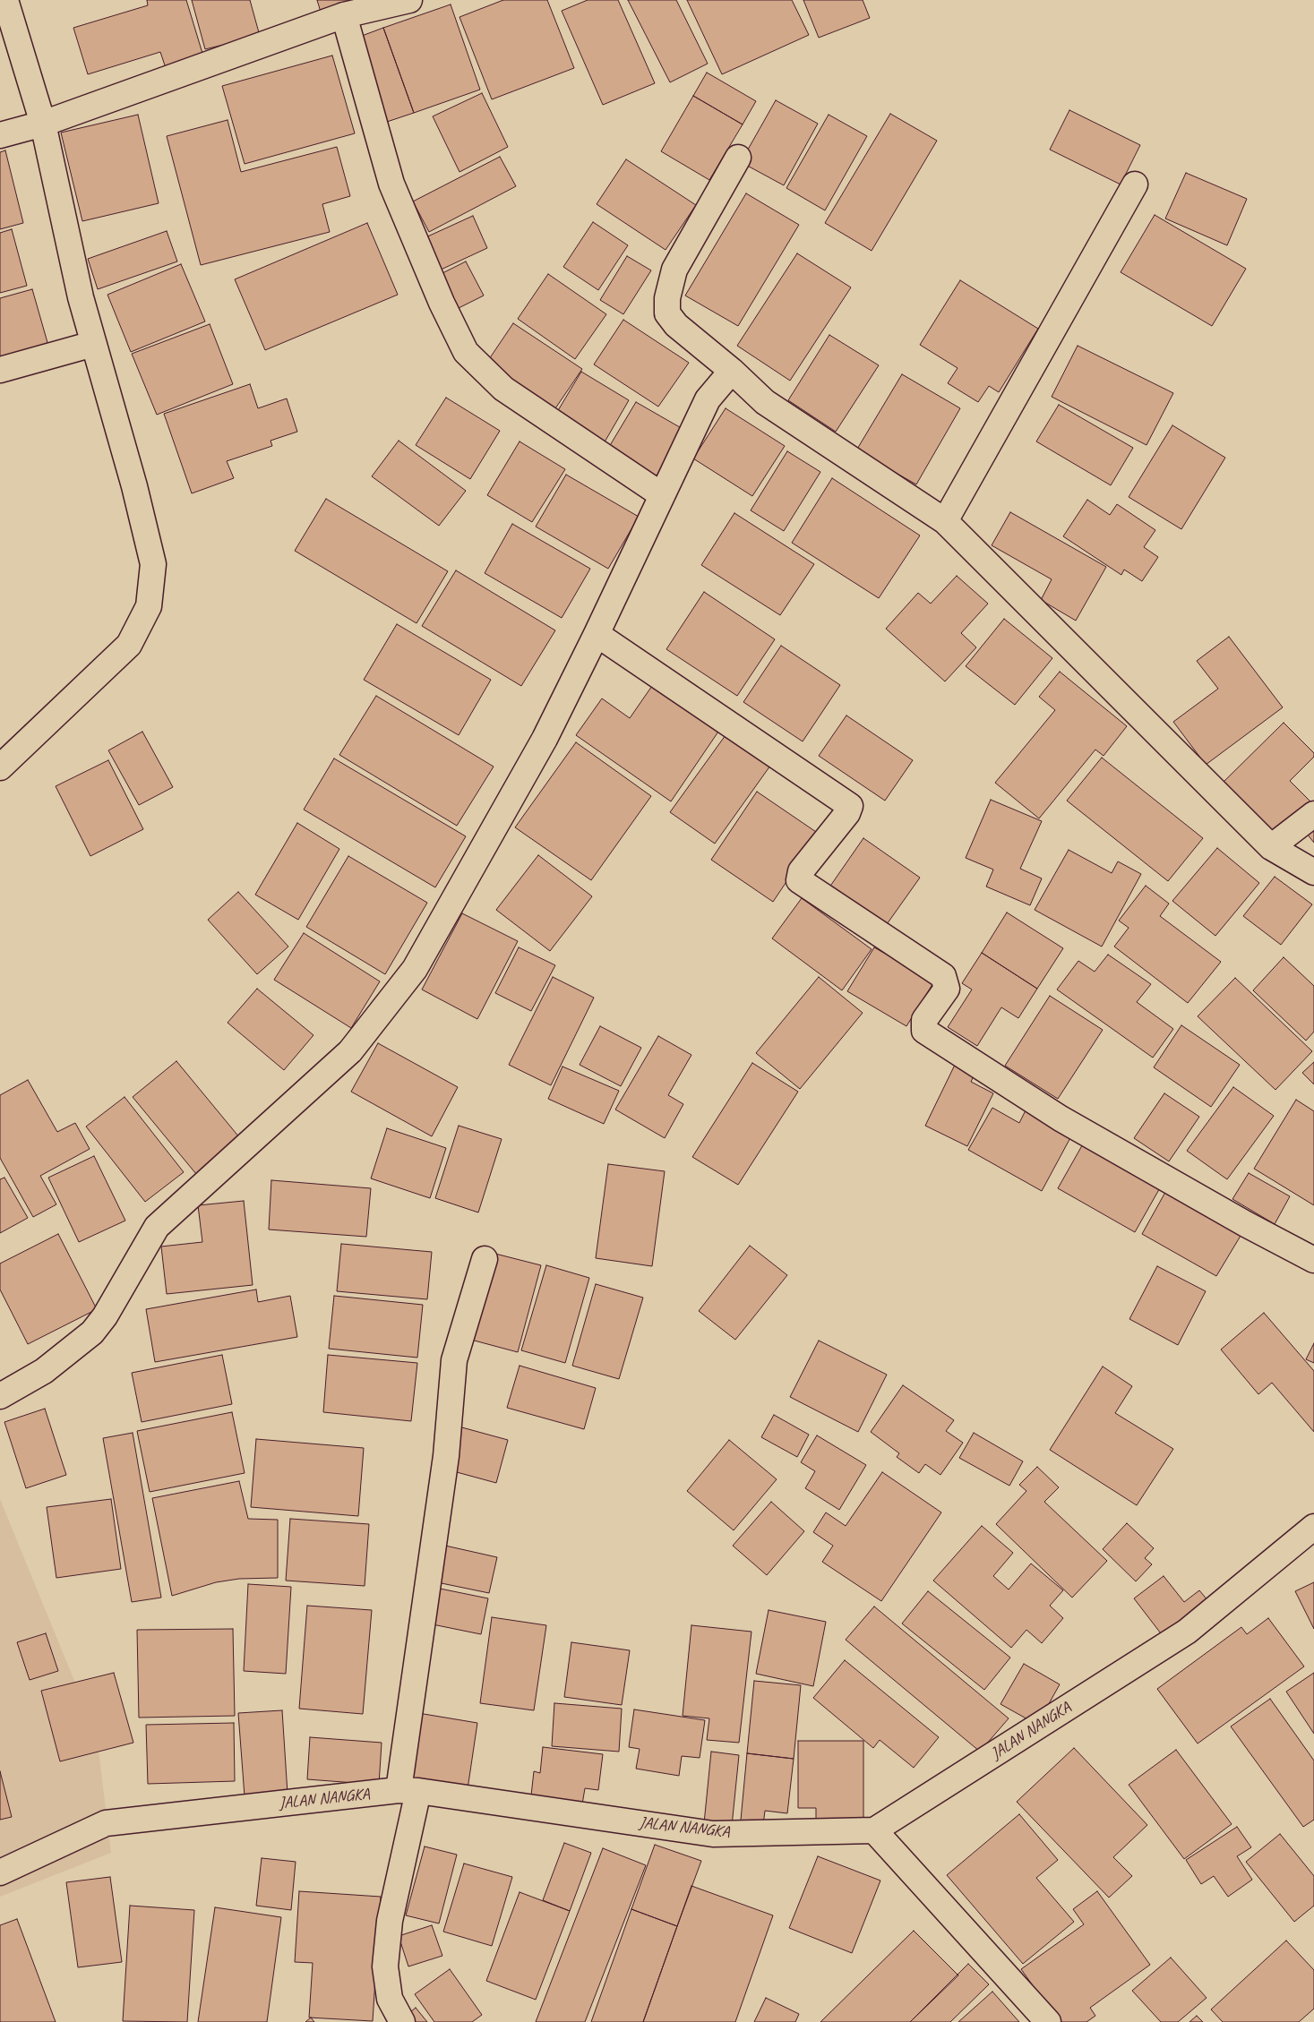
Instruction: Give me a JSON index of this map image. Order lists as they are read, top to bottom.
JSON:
{
  "streets": {
    "street": ["JALAN NANGKA"]
  }
}
